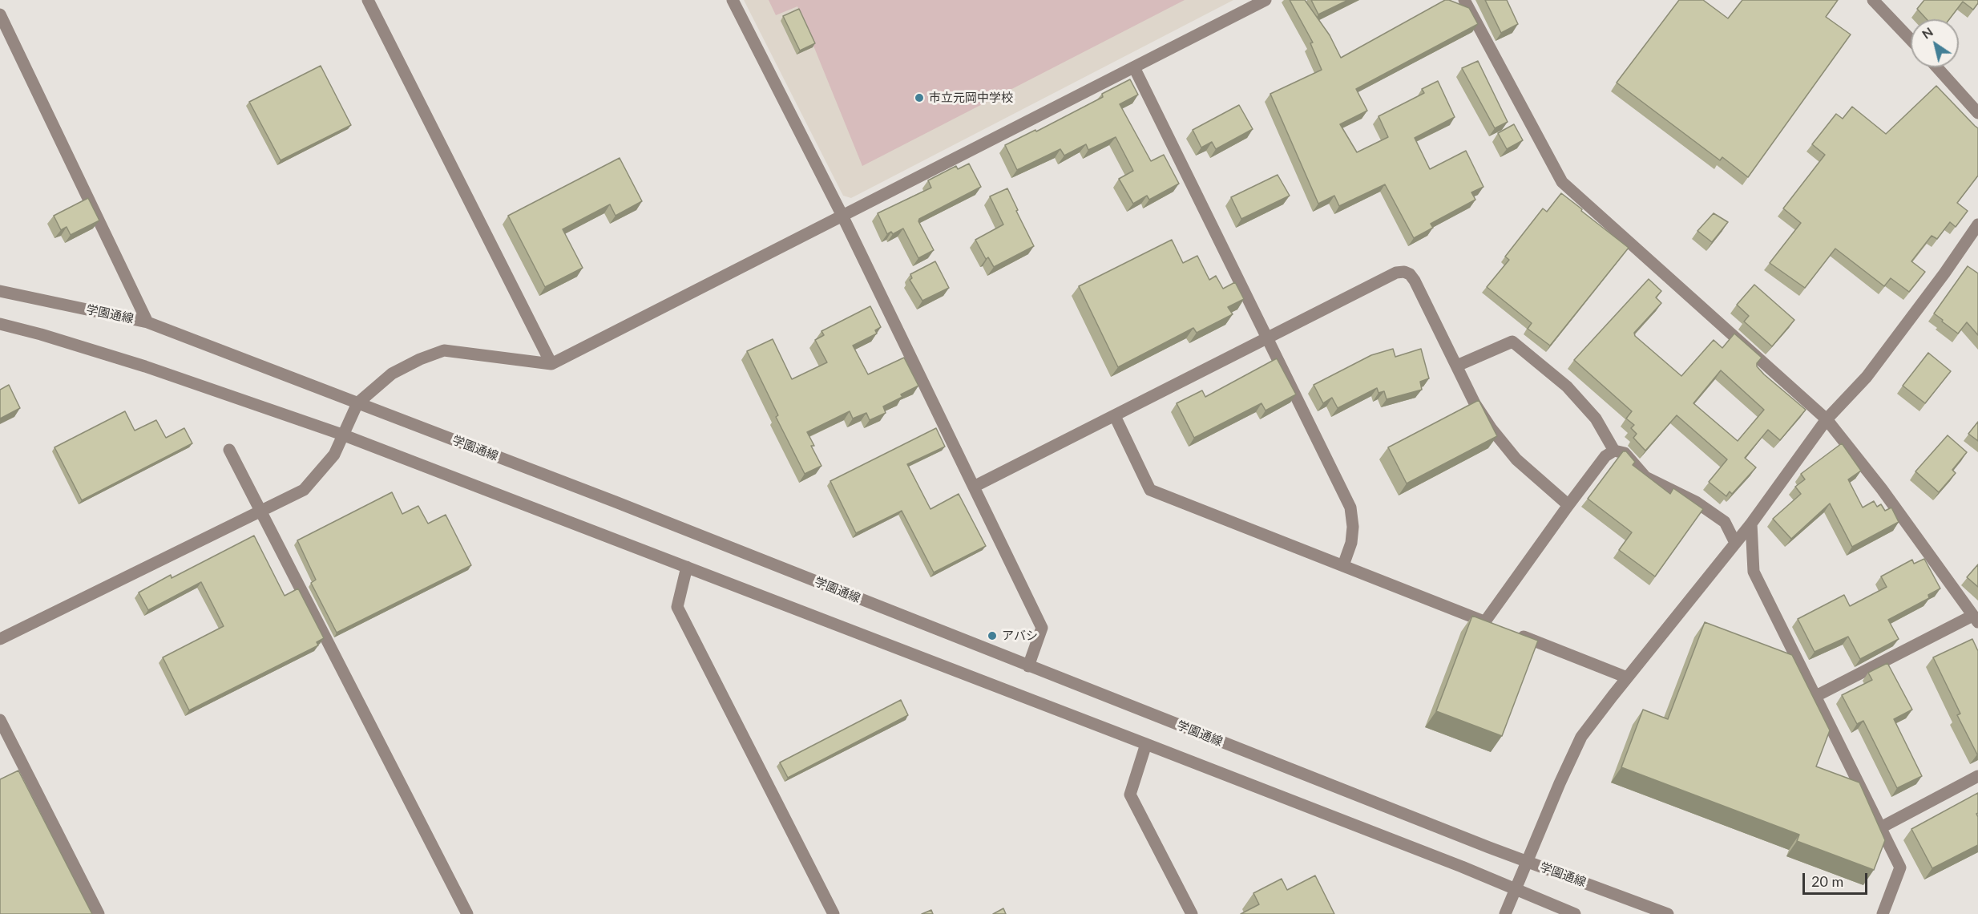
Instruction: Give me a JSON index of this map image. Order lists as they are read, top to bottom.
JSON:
{
  "streets": {
    "street": ["学園通線"]
  },
  "places": ["市立元岡中学校", "アバシ"],
  "scale_bar": "20 m",
  "north": "top left"
}
